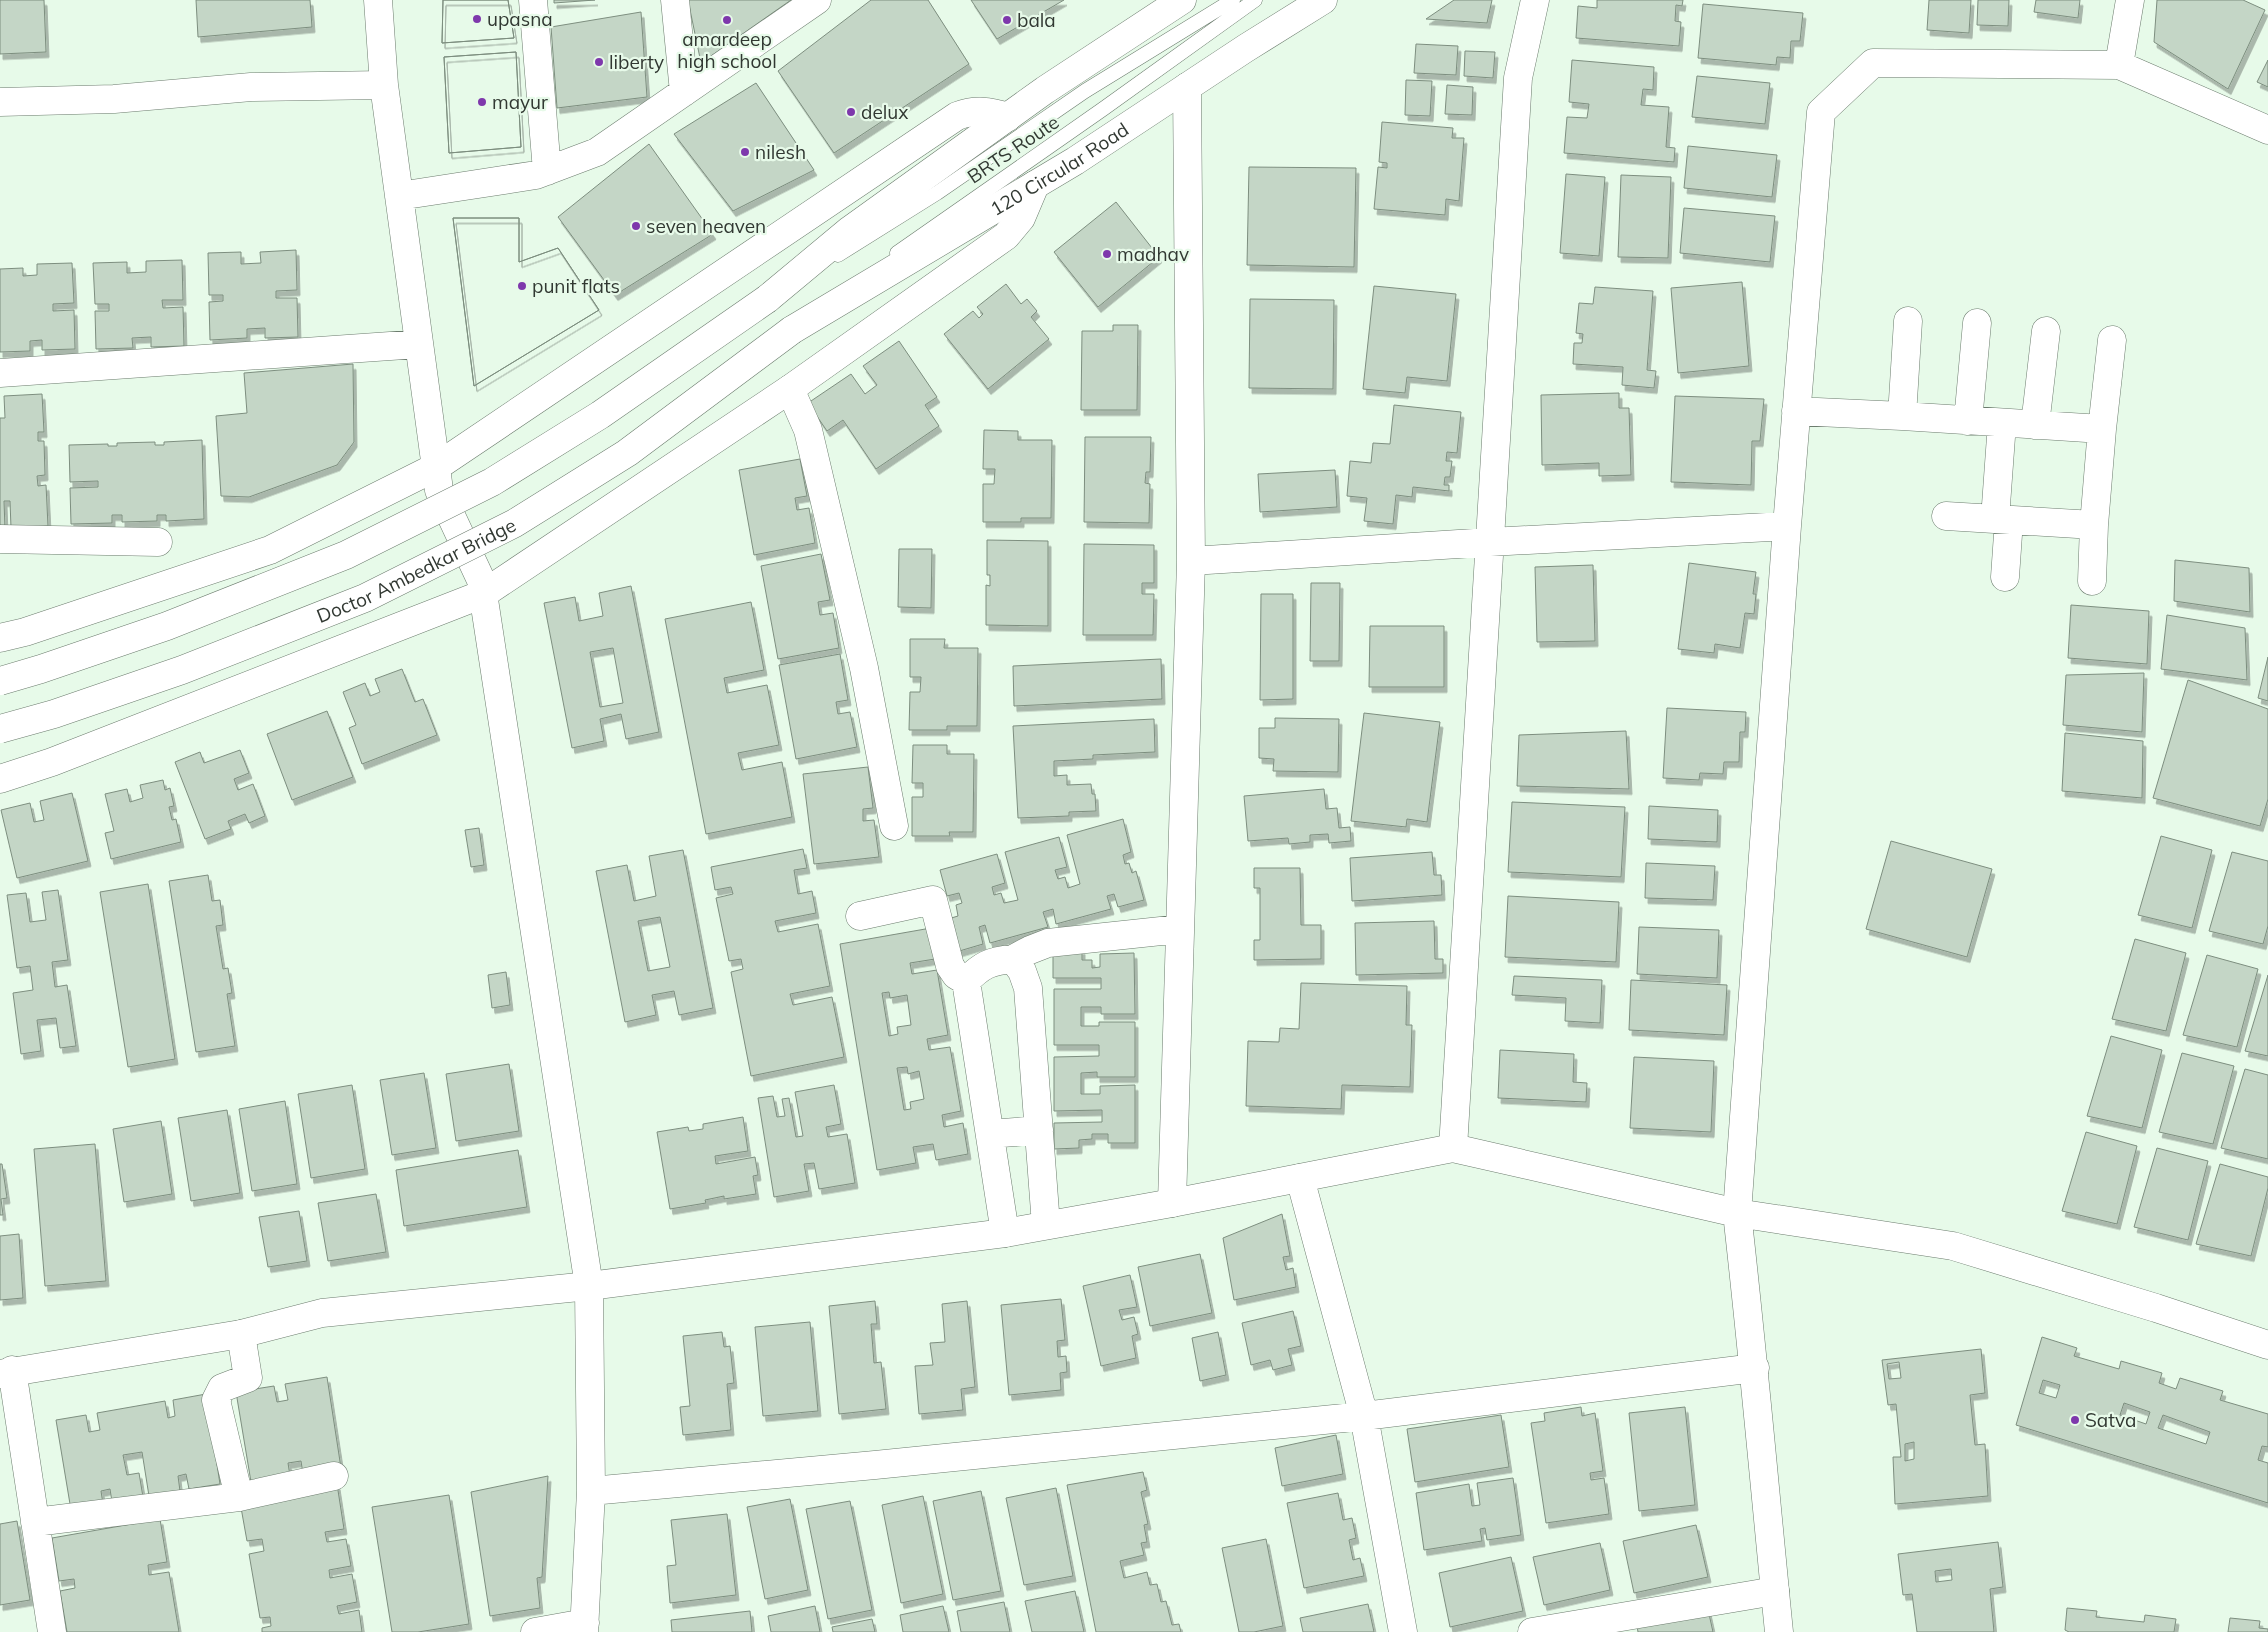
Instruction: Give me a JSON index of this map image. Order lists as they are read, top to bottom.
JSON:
{
  "streets": {
    "street": ["120 Circular Road", "Doctor Ambedkar Bridge"],
    "lane": ["BRTS Route"]
  },
  "crossings": [
    ["BRTS Route", "120 Circular Road"],
    ["BRTS Route", "Doctor Ambedkar Bridge"],
    ["120 Circular Road", "Doctor Ambedkar Bridge"]
  ],
  "places": [
    "upasna",
    "amardeep high school",
    "bala",
    "liberty",
    "mayur",
    "delux",
    "nilesh",
    "seven heaven",
    "madhav",
    "punit flats",
    "Satva"
  ]
}
